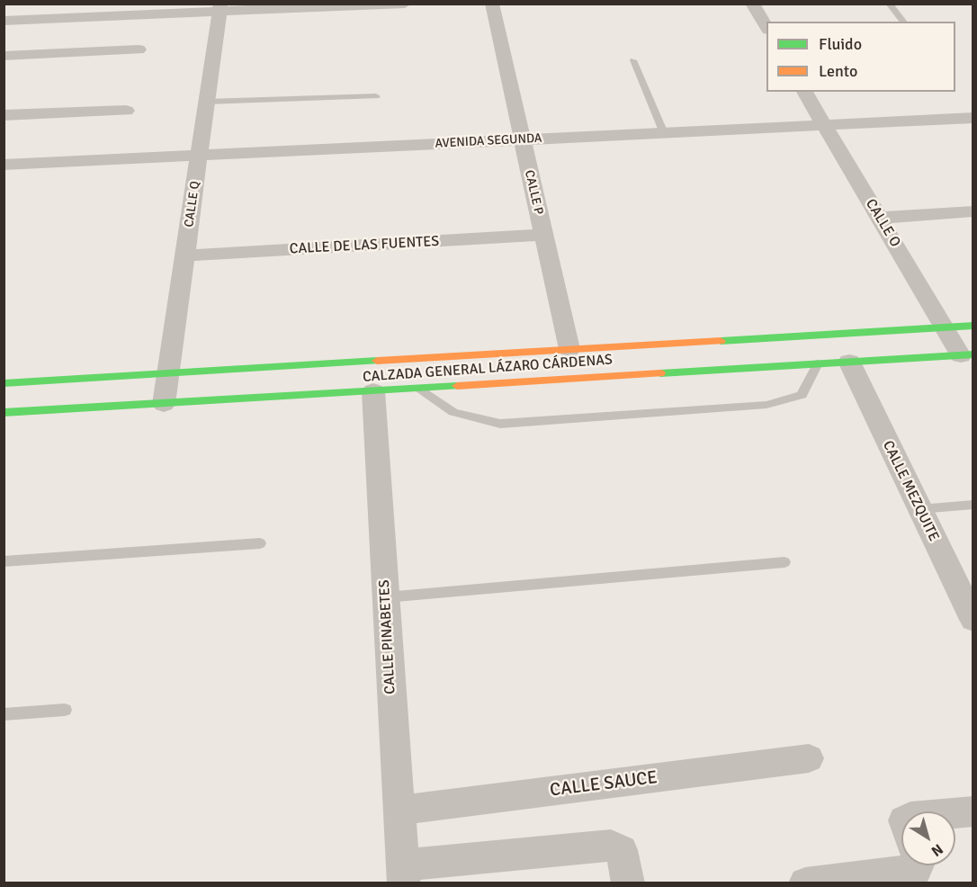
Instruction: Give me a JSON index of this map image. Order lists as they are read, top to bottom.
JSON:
{
  "streets": {
    "main road": ["CALZADA GENERAL LÁZARO CÁRDENAS"],
    "street": [
      "AVENIDA SEGUNDA",
      "CALLE P",
      "CALLE Q",
      "CALLE O",
      "CALLE DE LAS FUENTES",
      "CALLE MEZQUITE",
      "CALLE PINABETES",
      "CALLE SAUCE"
    ]
  },
  "crossings": [
    ["AVENIDA SEGUNDA", "CALLE P"],
    ["AVENIDA SEGUNDA", "CALLE Q"],
    ["AVENIDA SEGUNDA", "CALLE O"],
    ["CALLE P", "CALLE DE LAS FUENTES"],
    ["CALLE P", "CALZADA GENERAL LÁZARO CÁRDENAS"],
    ["CALLE Q", "CALLE DE LAS FUENTES"],
    ["CALLE Q", "CALZADA GENERAL LÁZARO CÁRDENAS"],
    ["CALLE O", "CALZADA GENERAL LÁZARO CÁRDENAS"],
    ["CALZADA GENERAL LÁZARO CÁRDENAS", "CALLE MEZQUITE"],
    ["CALZADA GENERAL LÁZARO CÁRDENAS", "CALLE PINABETES"],
    ["CALLE PINABETES", "CALLE SAUCE"]
  ],
  "legend": ["Fluido", "Lento"],
  "north": "bottom right"
}
